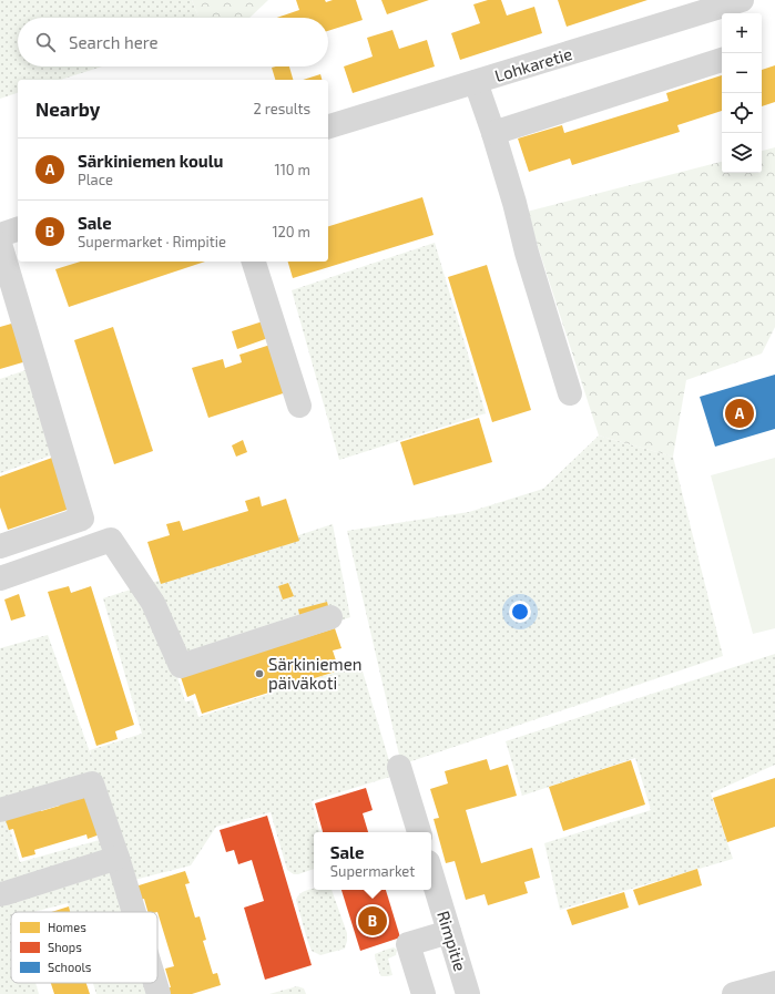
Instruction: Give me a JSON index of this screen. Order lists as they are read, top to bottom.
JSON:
{
  "streets": {
    "street": ["Lohkaretie", "Rimpitie"]
  },
  "places": ["Särkiniemen päiväkoti"],
  "legend": ["Homes", "Shops", "Schools"],
  "page": {
    "map_buttons": ["+", "−"],
    "search": "Search here",
    "heading": ["Nearby", "2 results"],
    "list": [
      {
        "mark": "A",
        "name": "Särkiniemen koulu",
        "note": "Place",
        "value": "110 m"
      },
      {
        "mark": "B",
        "name": "Sale",
        "note": "Supermarket · Rimpitie",
        "value": "120 m"
      }
    ],
    "pins": ["A", "B"],
    "popup": ["Sale", "Supermarket"]
  }
}
